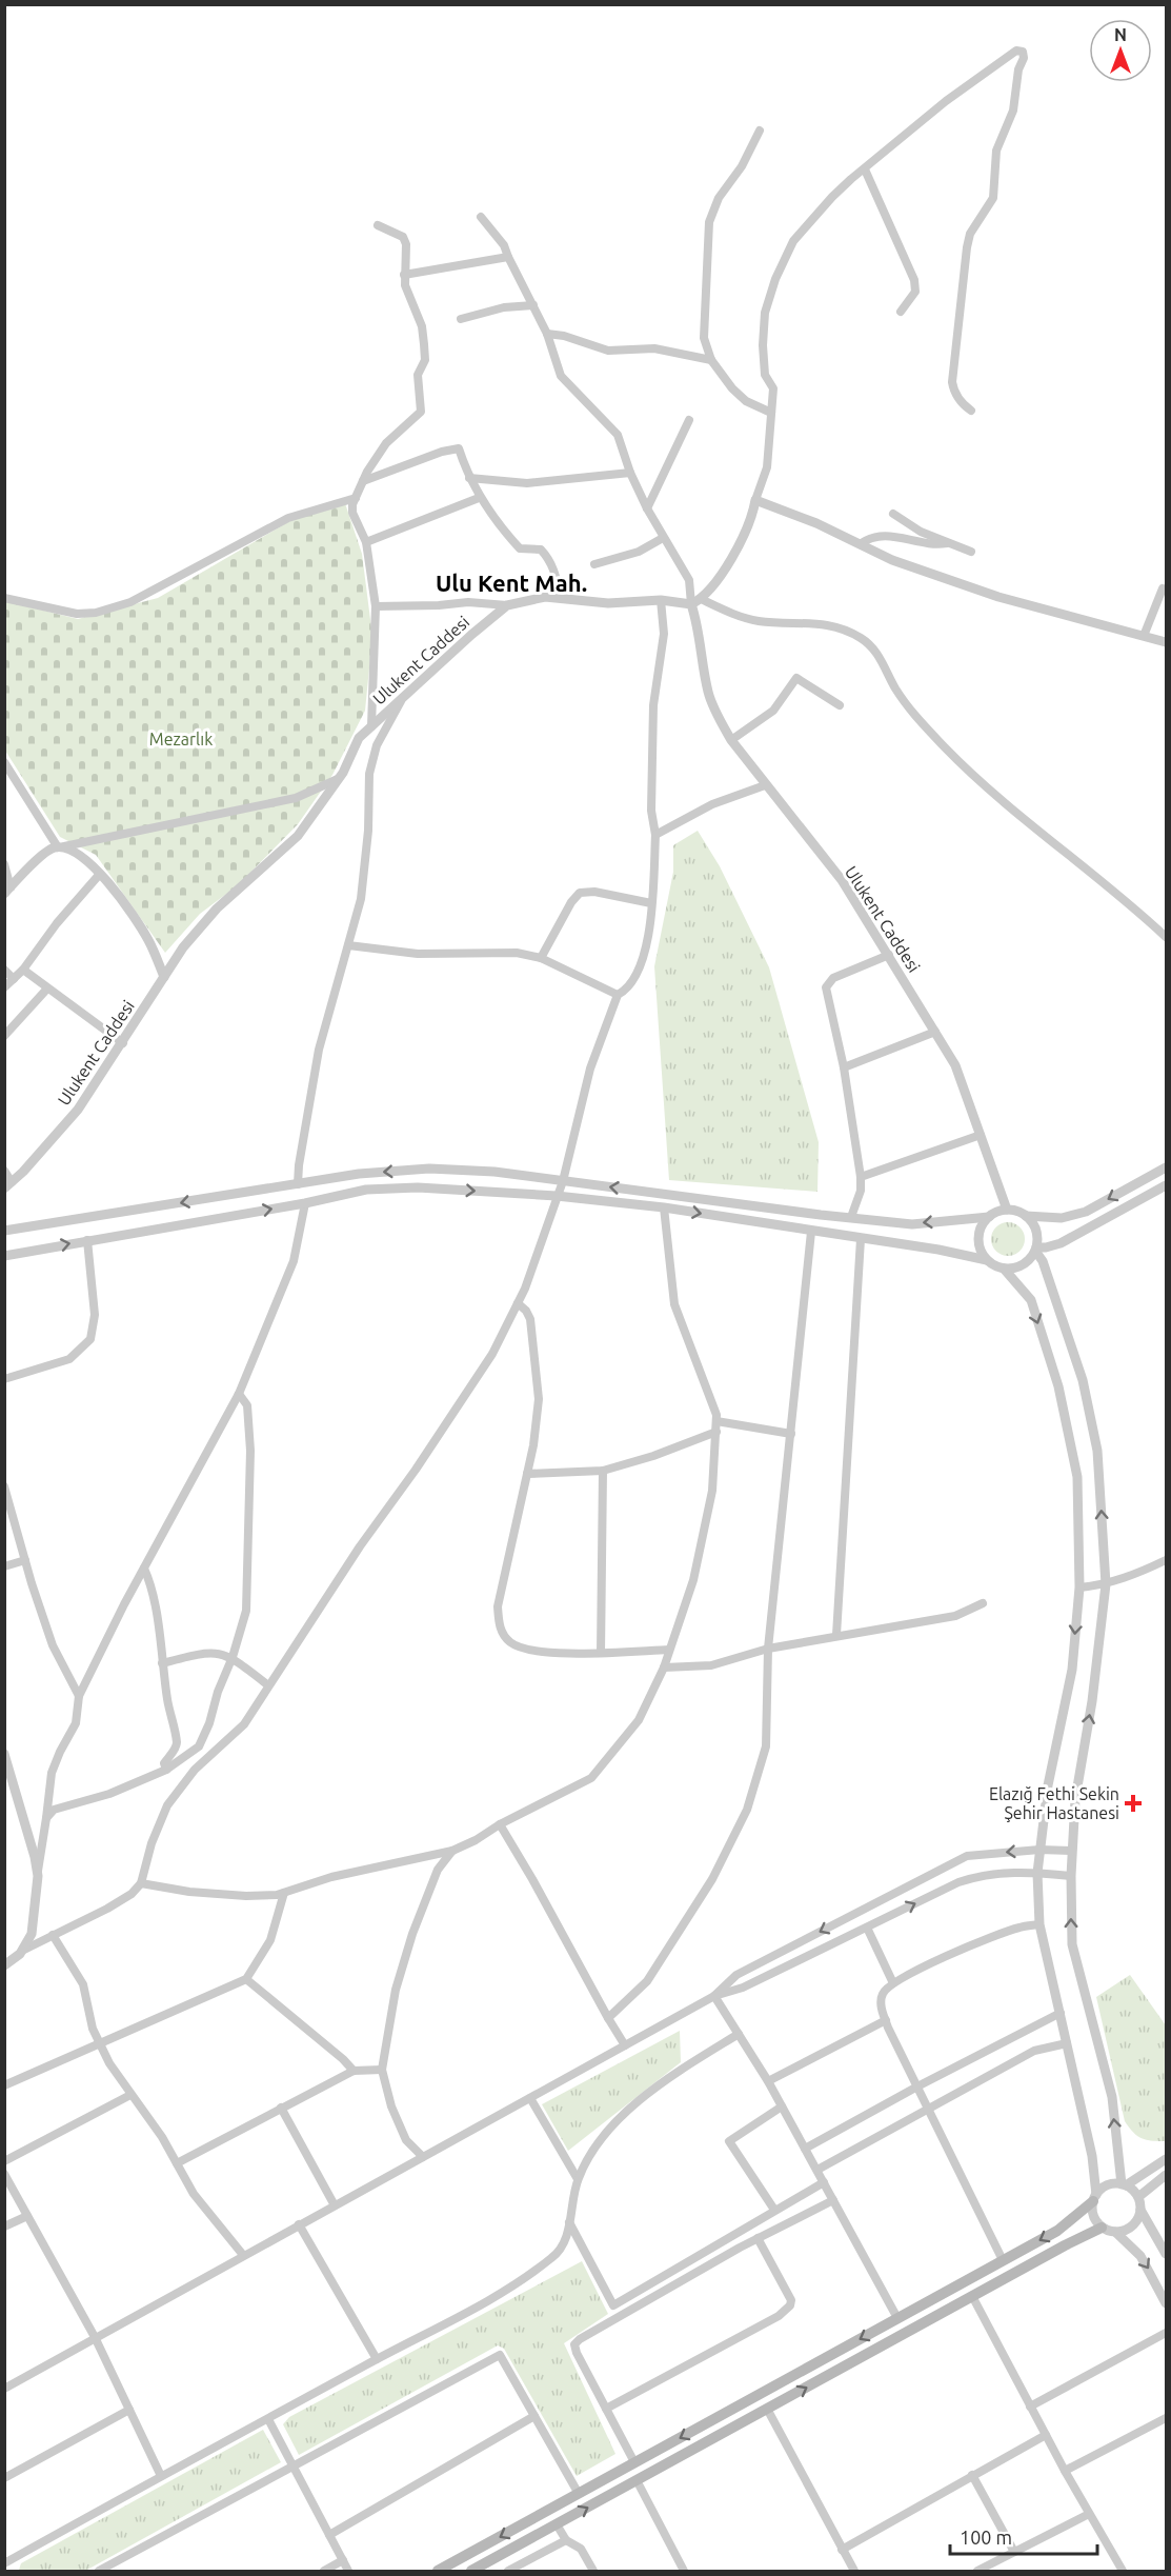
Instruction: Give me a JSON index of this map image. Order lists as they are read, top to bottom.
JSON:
{
  "streets": {
    "street": ["Ulukent Caddesi"]
  },
  "districts": ["Ulu Kent Mah."],
  "parks": ["Mezarlık"],
  "places": {
    "health": ["Elazığ Fethi Sekin Şehir Hastanesi"]
  },
  "scale_bar": "100 m",
  "north": "top"
}
